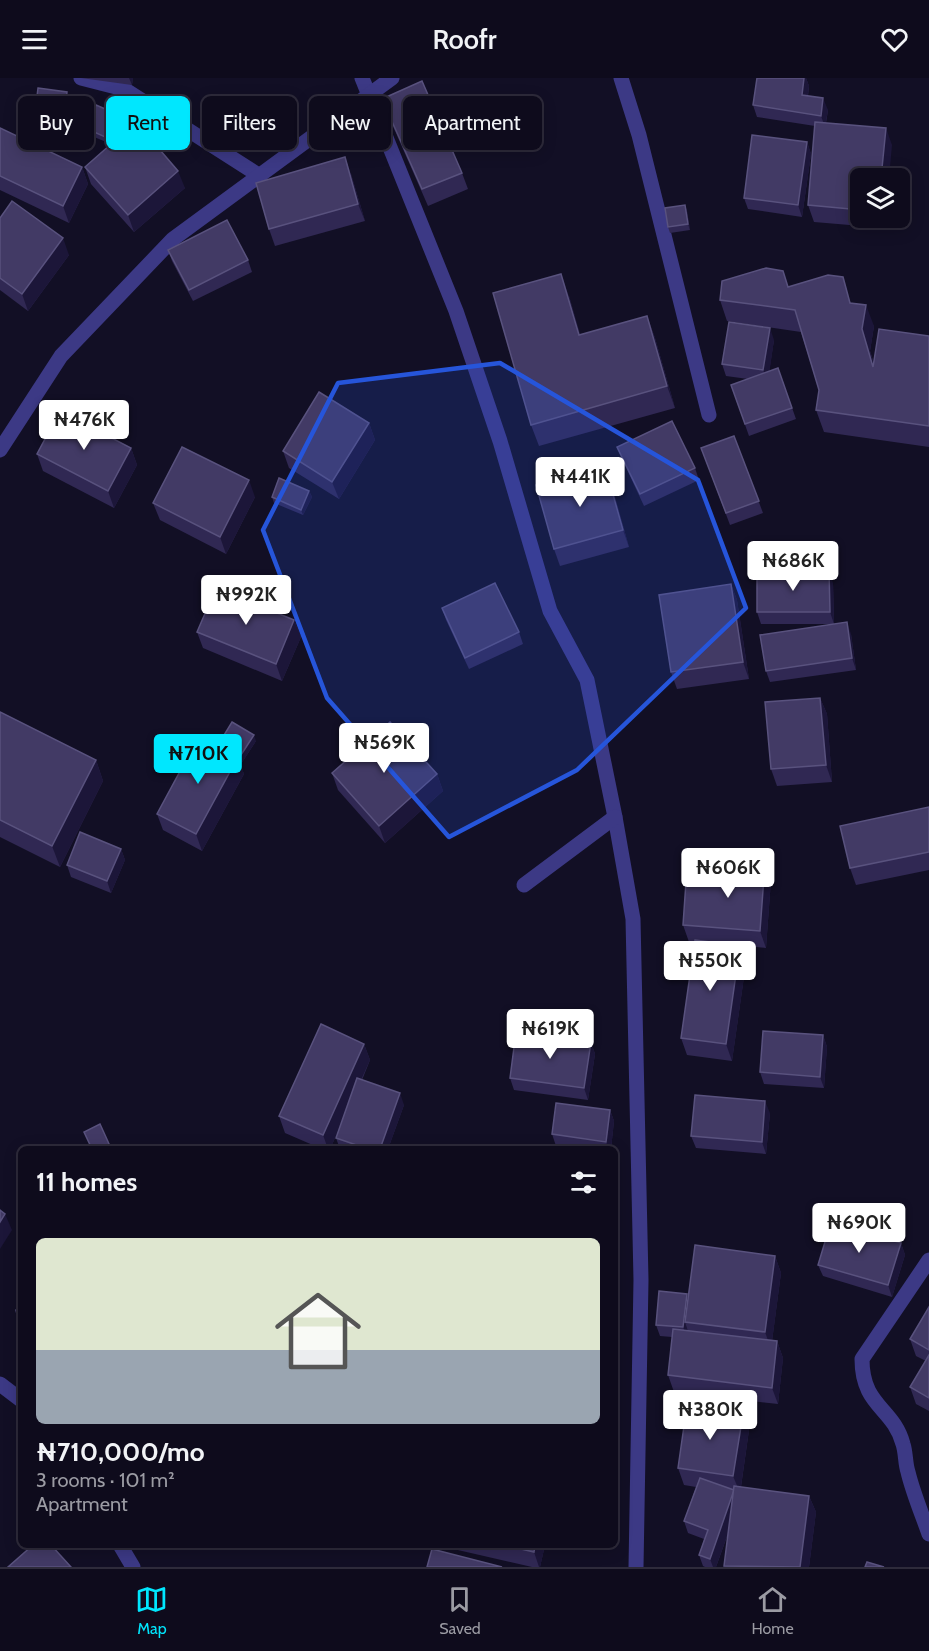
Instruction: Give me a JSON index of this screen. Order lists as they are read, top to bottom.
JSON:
{
  "page": {
    "header": "Roofr",
    "chip": [
      "Buy",
      "Rent",
      "Filters",
      "New",
      "Apartment"
    ],
    "price": [
      "₦476K",
      "₦441K",
      "₦686K",
      "₦992K",
      "₦569K",
      "₦710K",
      "₦606K",
      "₦550K",
      "₦619K",
      "₦690K",
      "₦380K"
    ],
    "heading": "11 homes",
    "list": [
      {
        "name": "₦710,000/mo",
        "note": "3 rooms · 101 m² · Apartment"
      }
    ],
    "tabs": ["Map", "Saved", "Home"]
  }
}
